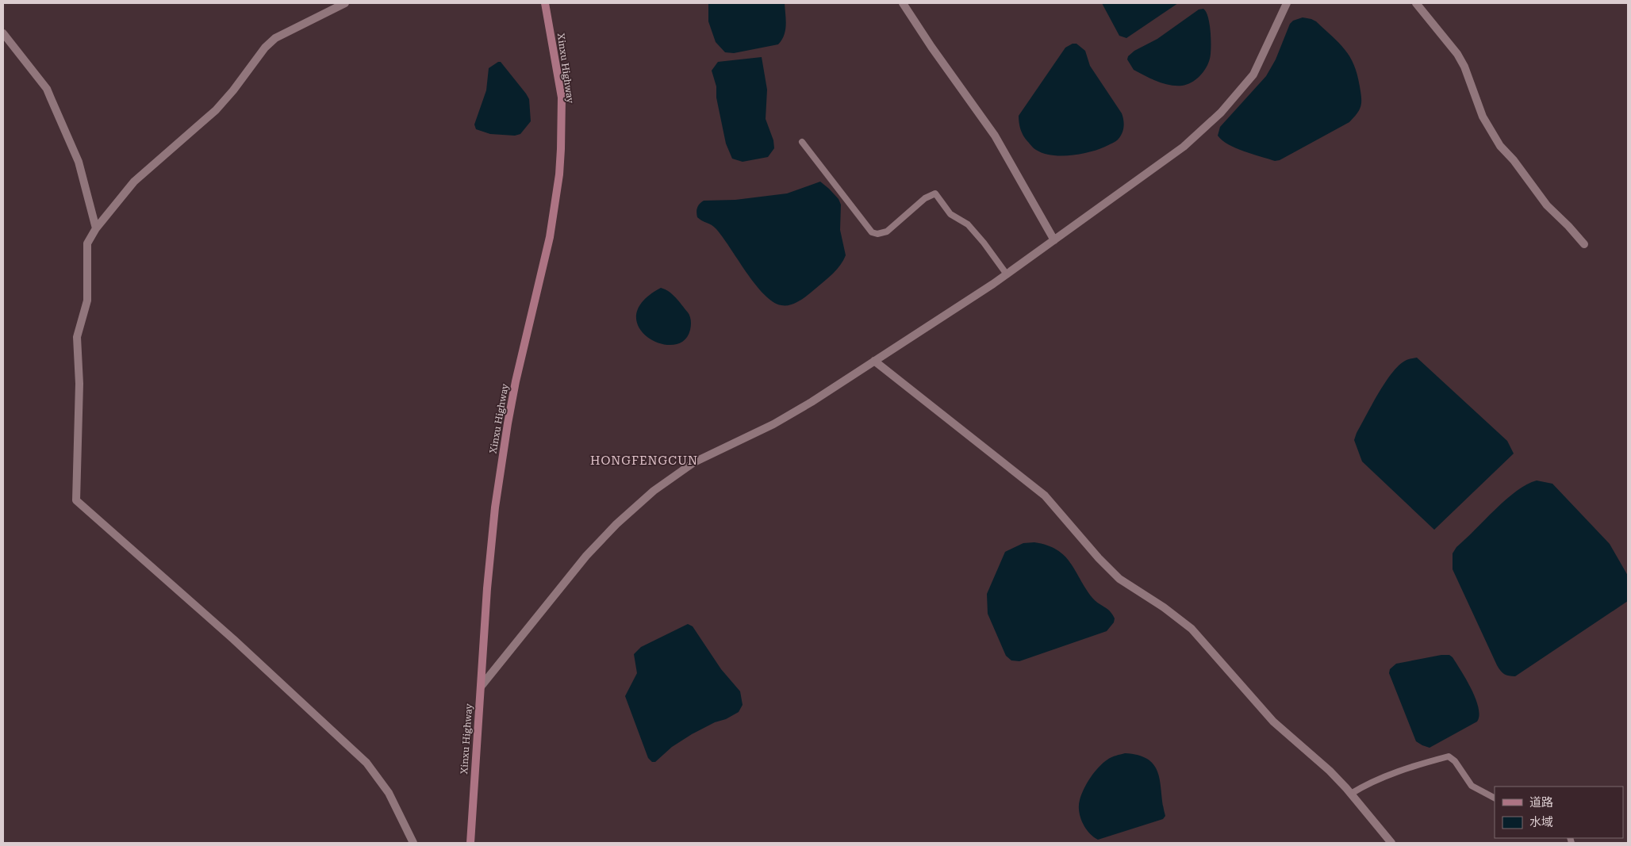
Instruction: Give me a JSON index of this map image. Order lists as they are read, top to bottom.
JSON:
{
  "streets": {
    "main road": ["Xinxu Highway"]
  },
  "districts": ["HONGFENGCUN"],
  "legend": ["道路", "水域"]
}
